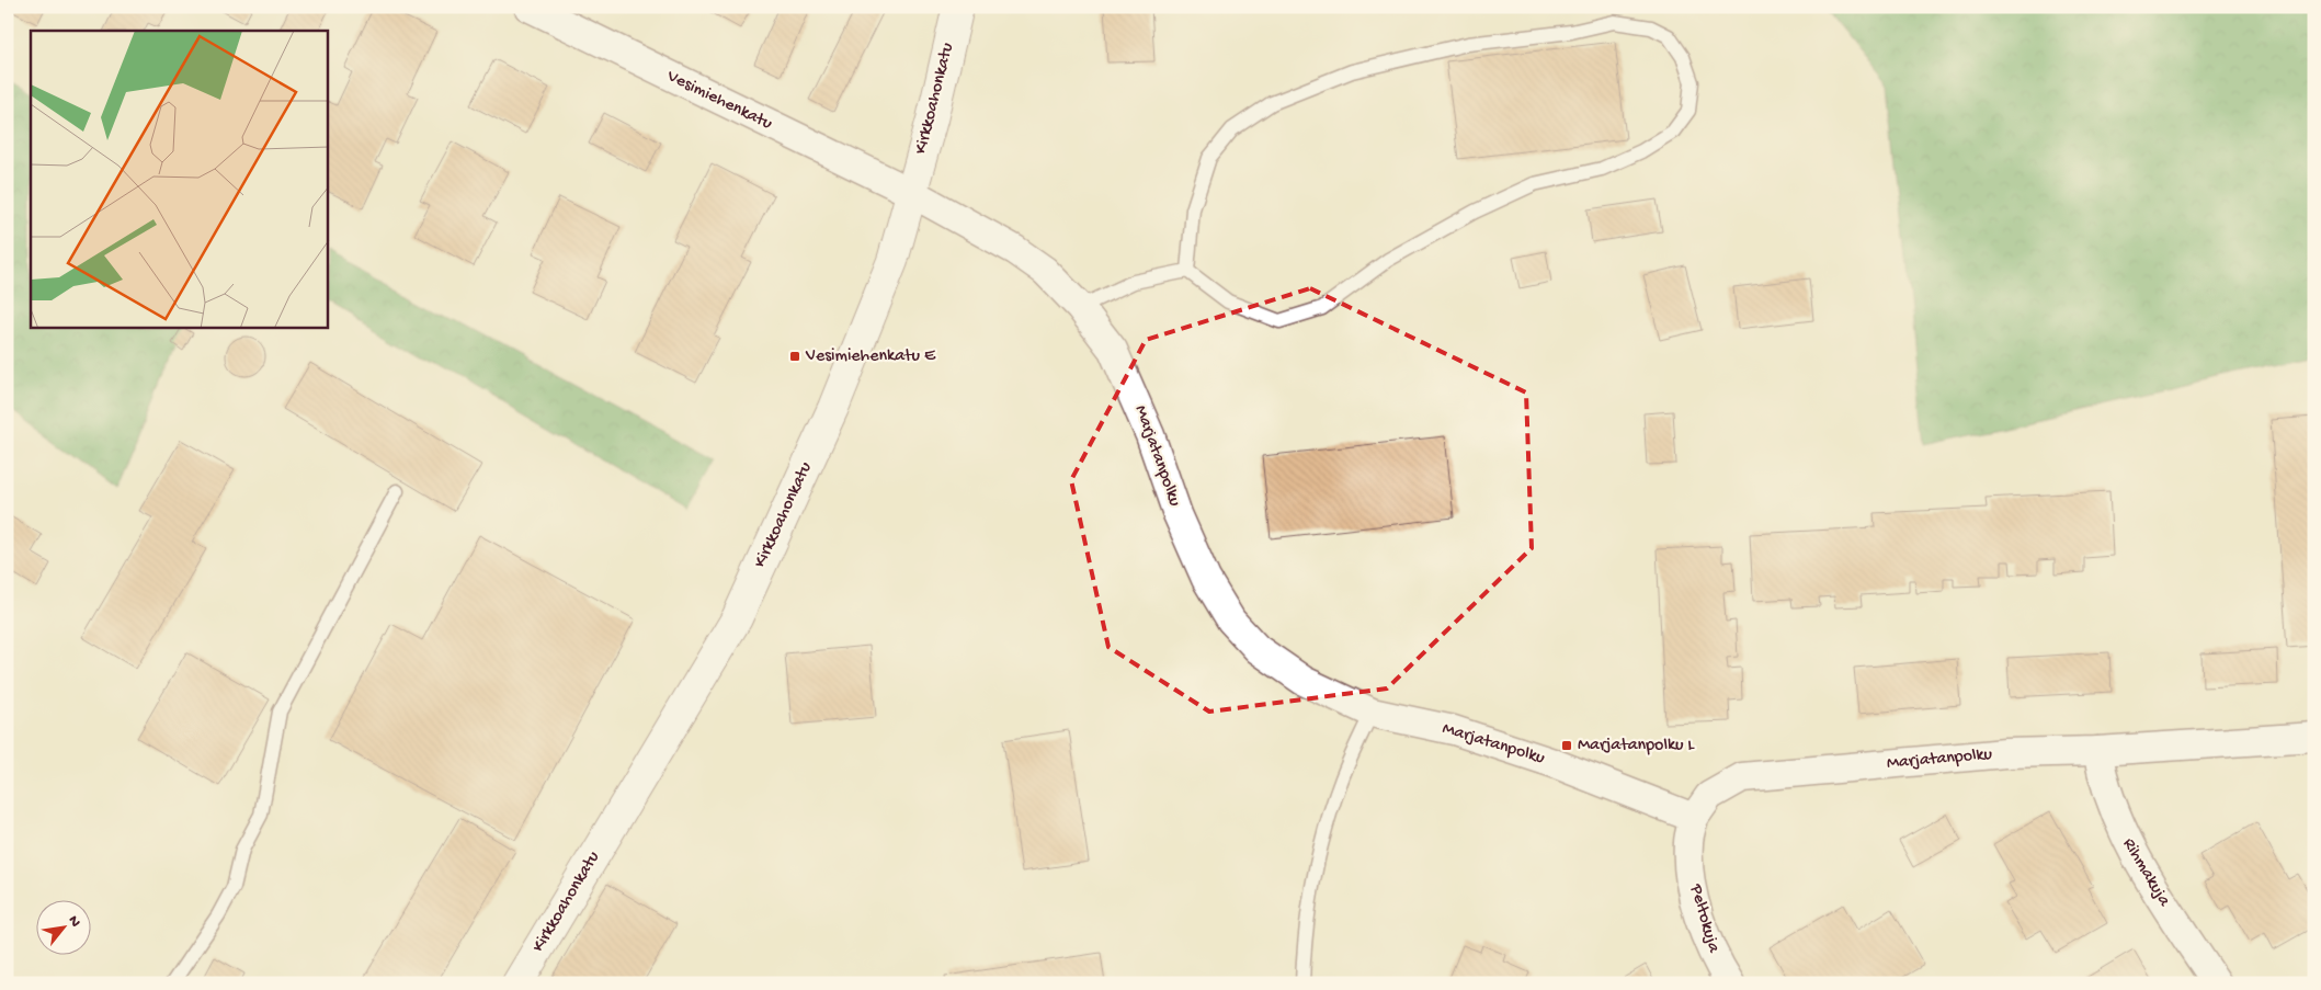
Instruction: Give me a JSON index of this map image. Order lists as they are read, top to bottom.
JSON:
{
  "streets": {
    "street": [
      "Kirkkoahonkatu",
      "Vesimiehenkatu",
      "Marjatanpolku",
      "Rihmakuja",
      "Peltokuja"
    ]
  },
  "crossings": [
    ["Kirkkoahonkatu", "Vesimiehenkatu"],
    ["Kirkkoahonkatu", "Marjatanpolku"],
    ["Vesimiehenkatu", "Marjatanpolku"],
    ["Marjatanpolku", "Rihmakuja"],
    ["Marjatanpolku", "Peltokuja"]
  ],
  "places": {
    "transit": ["Vesimiehenkatu E", "Marjatanpolku L"]
  },
  "north": "top right"
}
